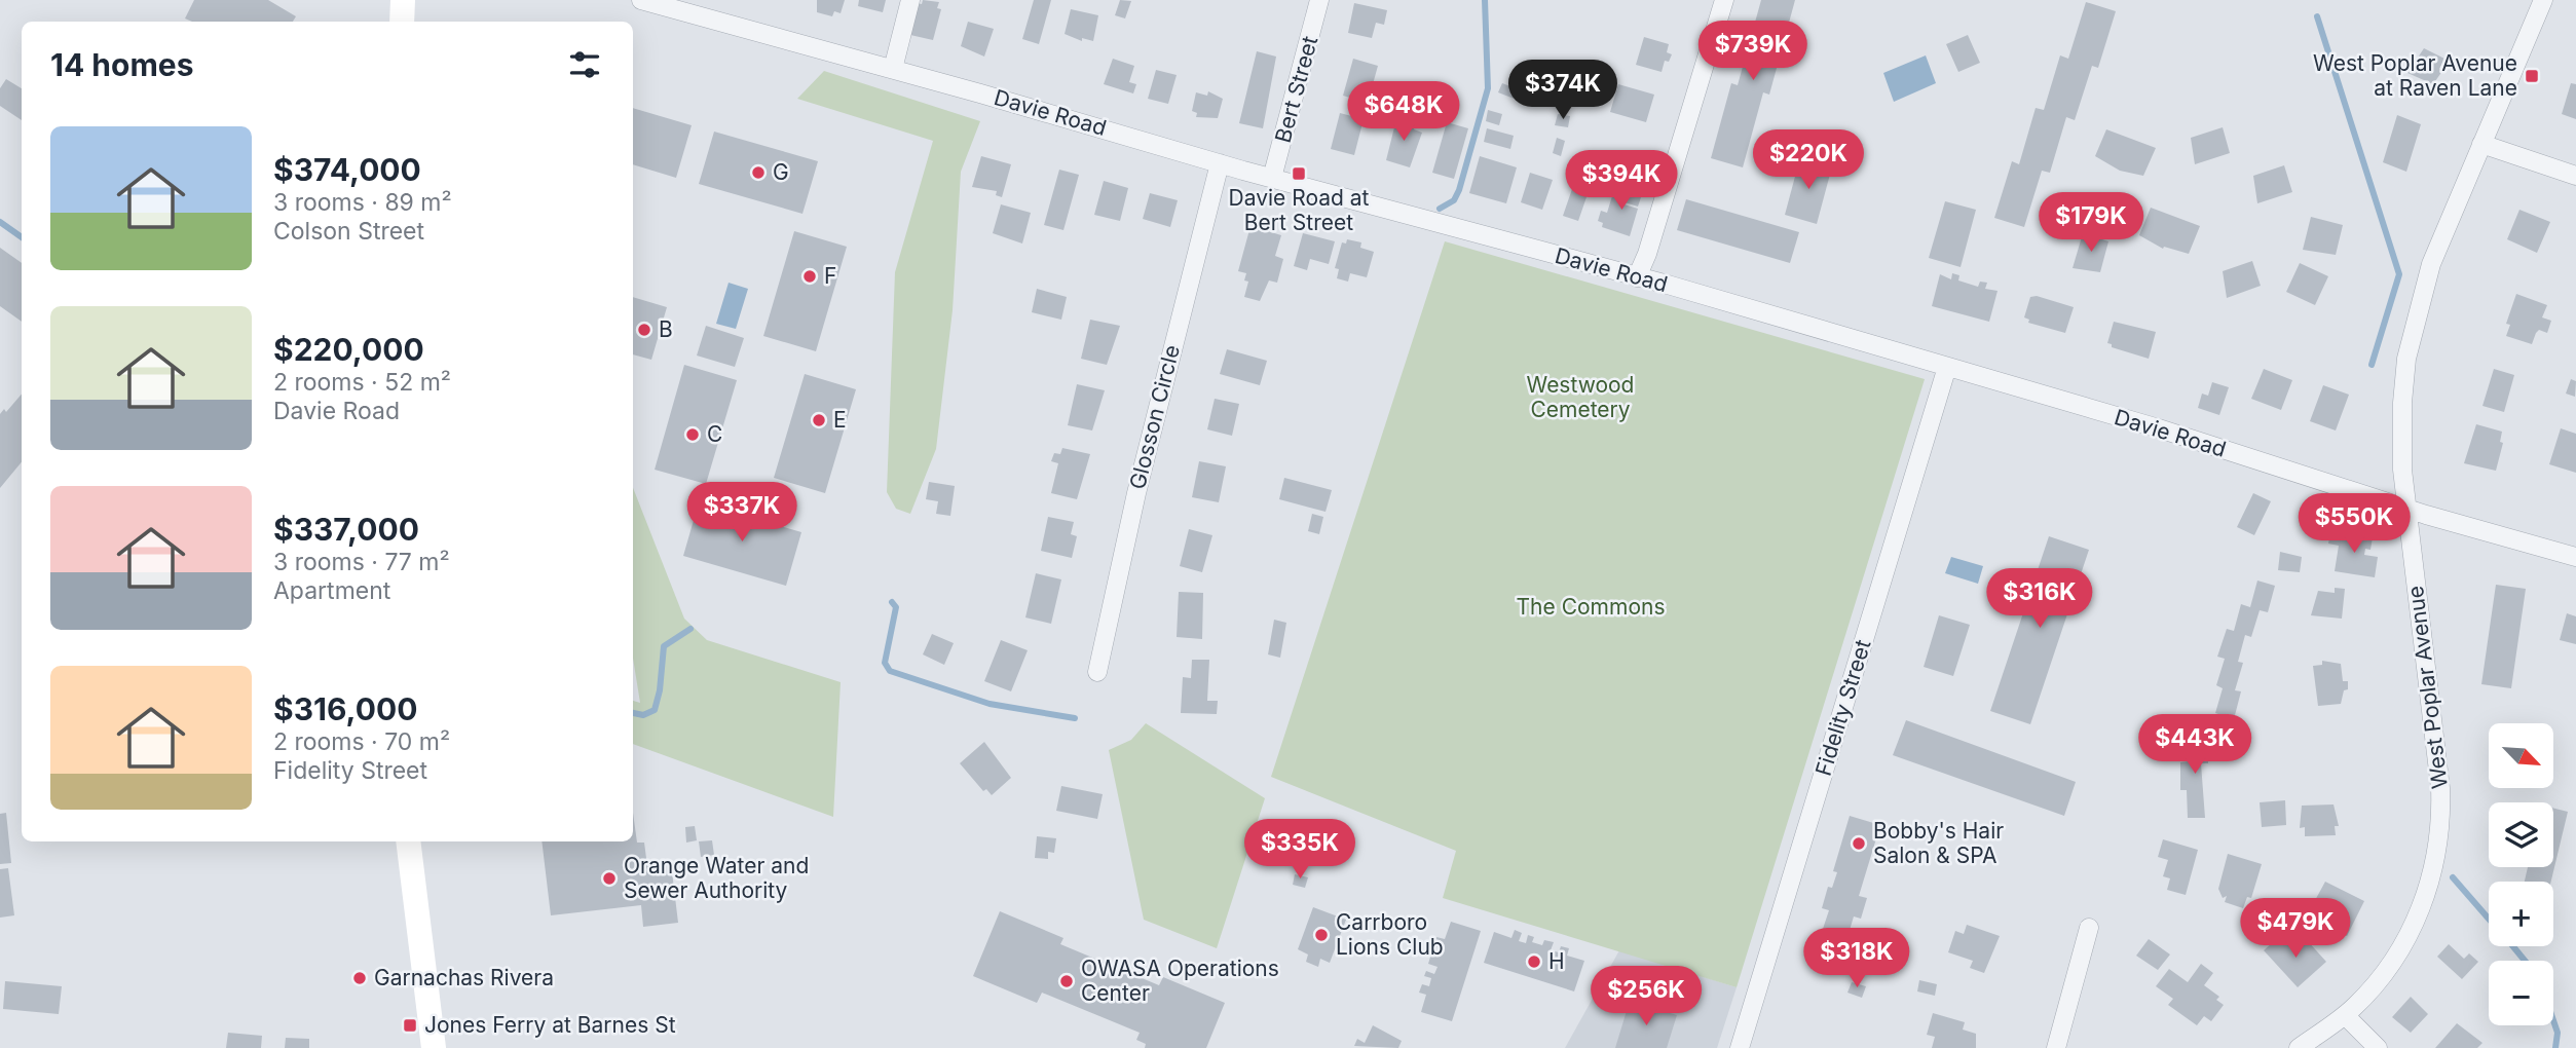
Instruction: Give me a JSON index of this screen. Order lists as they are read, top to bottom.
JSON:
{
  "streets": {
    "street": [
      "Bert Street",
      "Davie Road",
      "Glosson Circle",
      "West Poplar Avenue",
      "Fidelity Street"
    ]
  },
  "crossings": [
    ["Bert Street", "Davie Road"],
    ["Davie Road", "Glosson Circle"],
    ["Davie Road", "West Poplar Avenue"],
    ["Davie Road", "Fidelity Street"]
  ],
  "parks": ["Westwood Cemetery", "The Commons"],
  "places": {
    "transit": ["West Poplar Avenue at Raven Lane", "Davie Road at Bert Street", "Jones Ferry at Barnes St"],
    "other": [
      "G",
      "F",
      "B",
      "E",
      "C",
      "Bobby's Hair Salon & SPA",
      "Orange Water and Sewer Authority",
      "Carrboro Lions Club",
      "H",
      "Garnachas Rivera",
      "OWASA Operations Center"
    ]
  },
  "north": "bottom right",
  "page": {
    "price": [
      "$739K",
      "$374K",
      "$648K",
      "$220K",
      "$394K",
      "$179K",
      "$337K",
      "$550K",
      "$316K",
      "$443K",
      "$335K",
      "$479K",
      "$318K",
      "$256K"
    ],
    "heading": "14 homes",
    "list": [
      {
        "name": "$374,000",
        "note": "3 rooms · 89 m² · Colson Street"
      },
      {
        "name": "$220,000",
        "note": "2 rooms · 52 m² · Davie Road"
      },
      {
        "name": "$337,000",
        "note": "3 rooms · 77 m² · Apartment"
      },
      {
        "name": "$316,000",
        "note": "2 rooms · 70 m² · Fidelity Street"
      }
    ],
    "map_buttons": ["+", "−"]
  }
}
